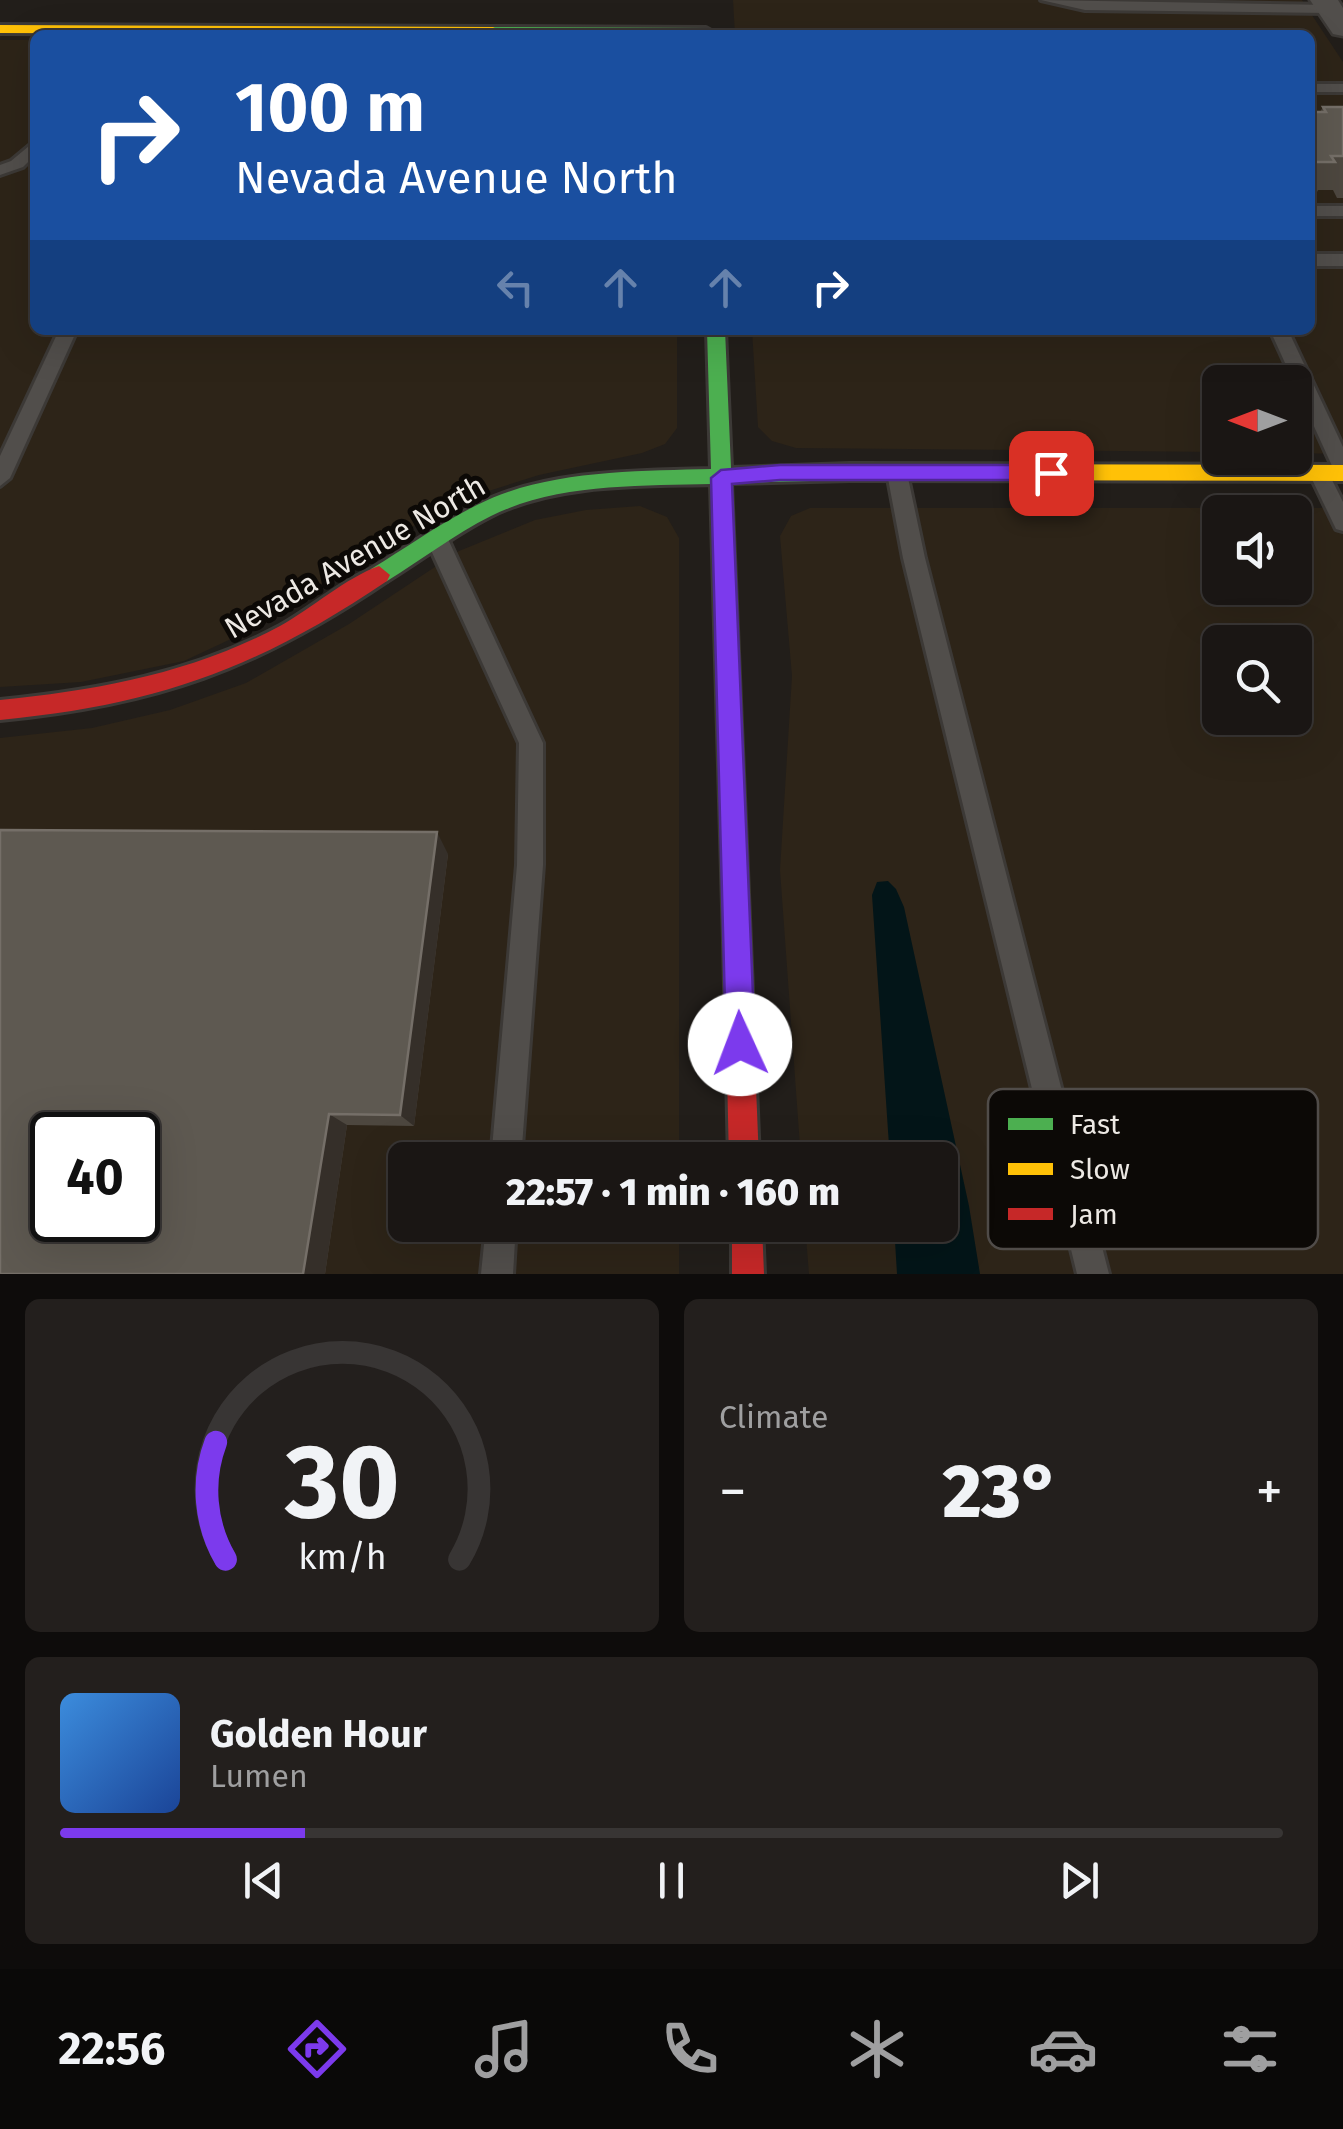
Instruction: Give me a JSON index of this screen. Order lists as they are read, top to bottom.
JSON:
{
  "streets": {
    "street": ["Nevada Avenue North"]
  },
  "legend": ["Fast", "Slow", "Jam"],
  "north": "left",
  "page": {
    "turn": ["100 m", "Nevada Avenue North"],
    "limit": "40",
    "trip": "22:57 · 1 min · 160 m",
    "tile": "Climate",
    "heat": ["−", "23°", "+"],
    "song": ["Golden Hour", "Lumen"],
    "tabs": "22:56",
    "gauge": ["30", "km/h"]
  }
}
